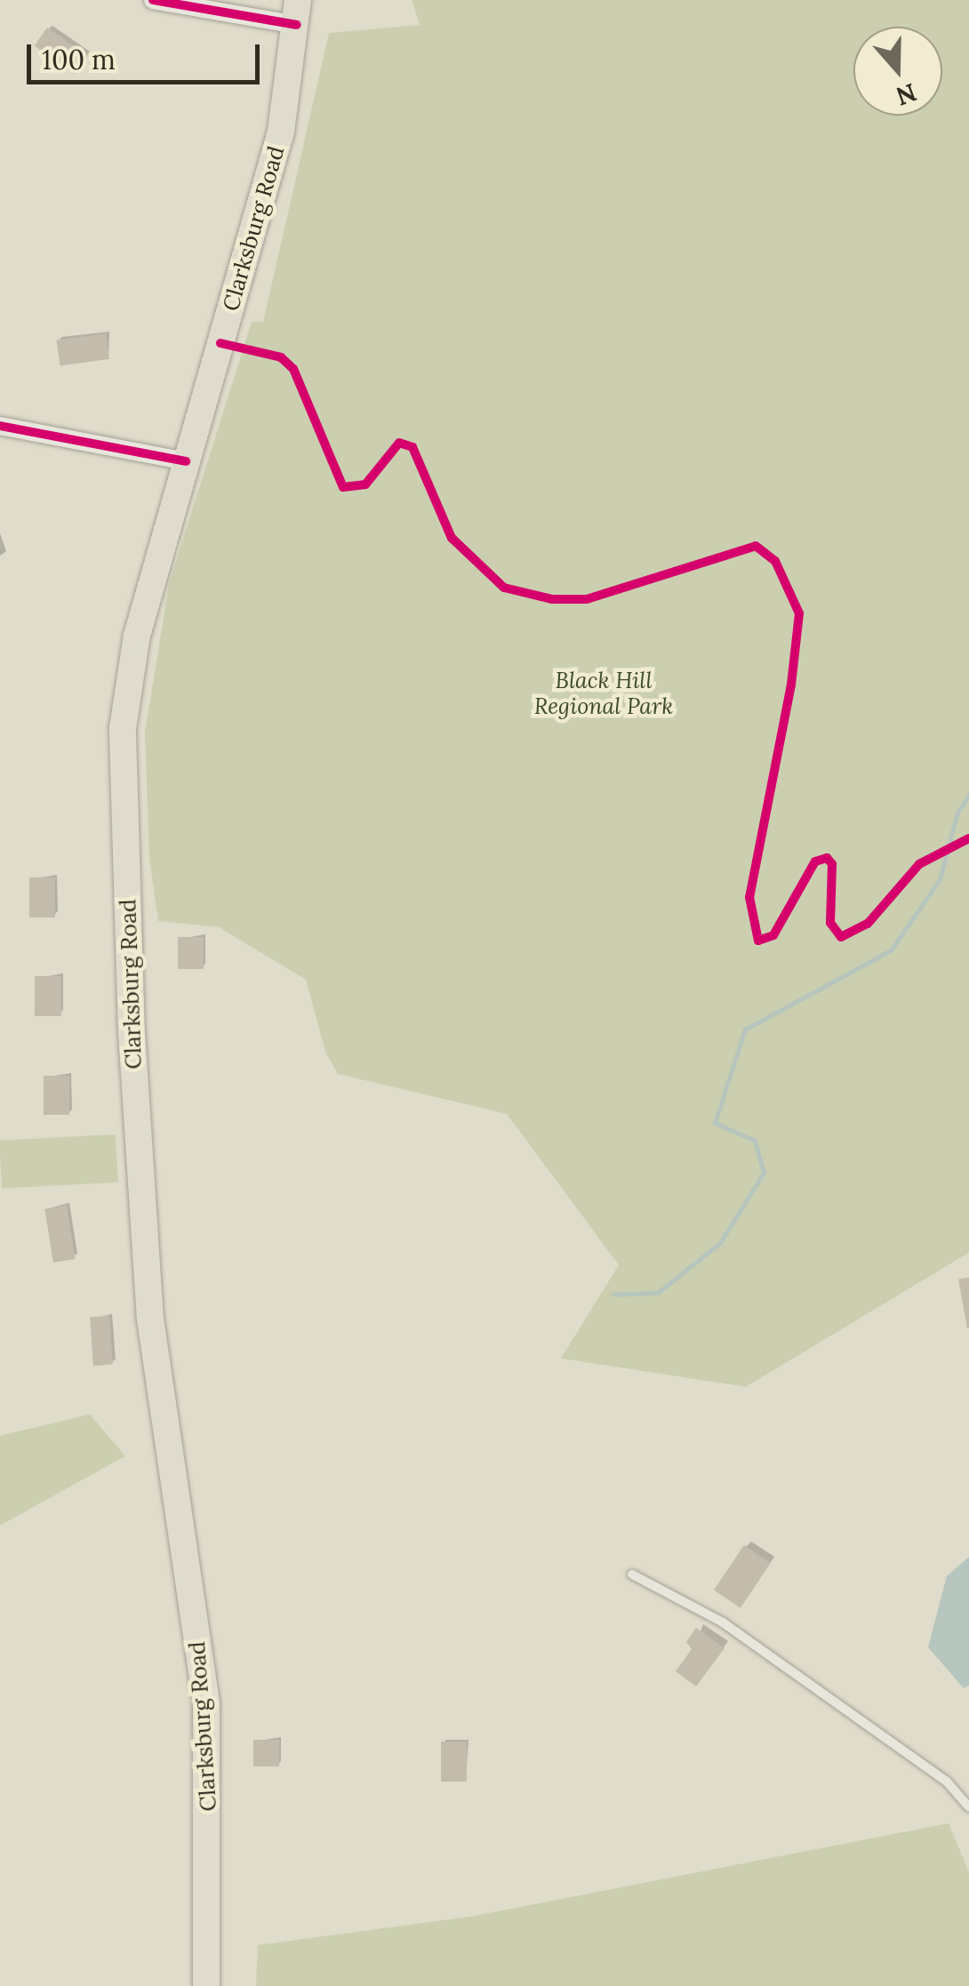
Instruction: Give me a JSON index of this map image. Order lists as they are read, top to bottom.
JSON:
{
  "streets": {
    "main road": ["Clarksburg Road"]
  },
  "parks": ["Black Hill Regional Park"],
  "scale_bar": "100 m",
  "north": "bottom"
}
